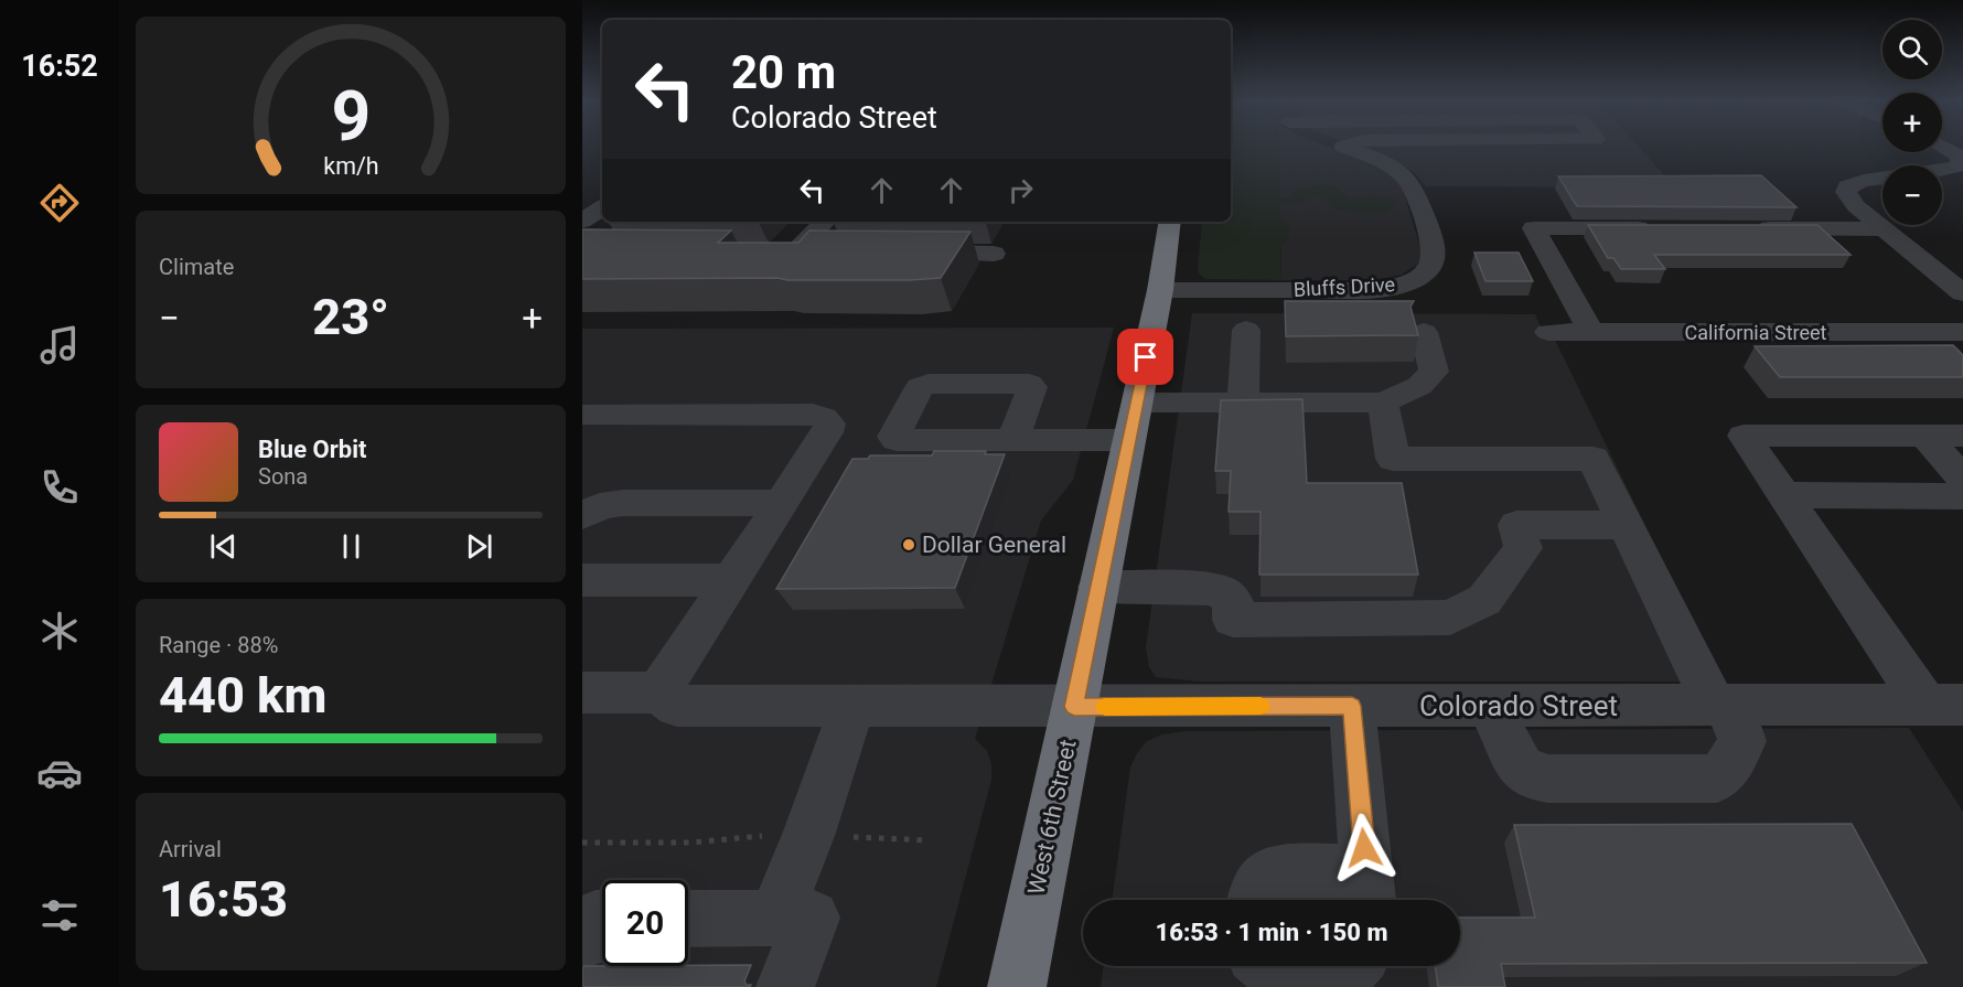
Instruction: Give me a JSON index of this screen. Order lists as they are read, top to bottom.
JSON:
{
  "streets": {
    "highway": ["West 6th Street"],
    "street": ["Bluffs Drive", "California Street", "Colorado Street"]
  },
  "crossings": [
    ["Bluffs Drive", "West 6th Street"],
    ["Colorado Street", "West 6th Street"]
  ],
  "places": ["Dollar General"],
  "page": {
    "tabs": "16:52",
    "map_buttons": ["+", "−"],
    "turn": ["20 m", "Colorado Street"],
    "tile": [
      "Climate",
      ["Range · 88%", "440 km"],
      ["Arrival", "16:53"]
    ],
    "heat": ["−", "23°", "+"],
    "song": ["Blue Orbit", "Sona"],
    "limit": "20",
    "trip": "16:53 · 1 min · 150 m",
    "gauge": ["9", "km/h"]
  }
}
